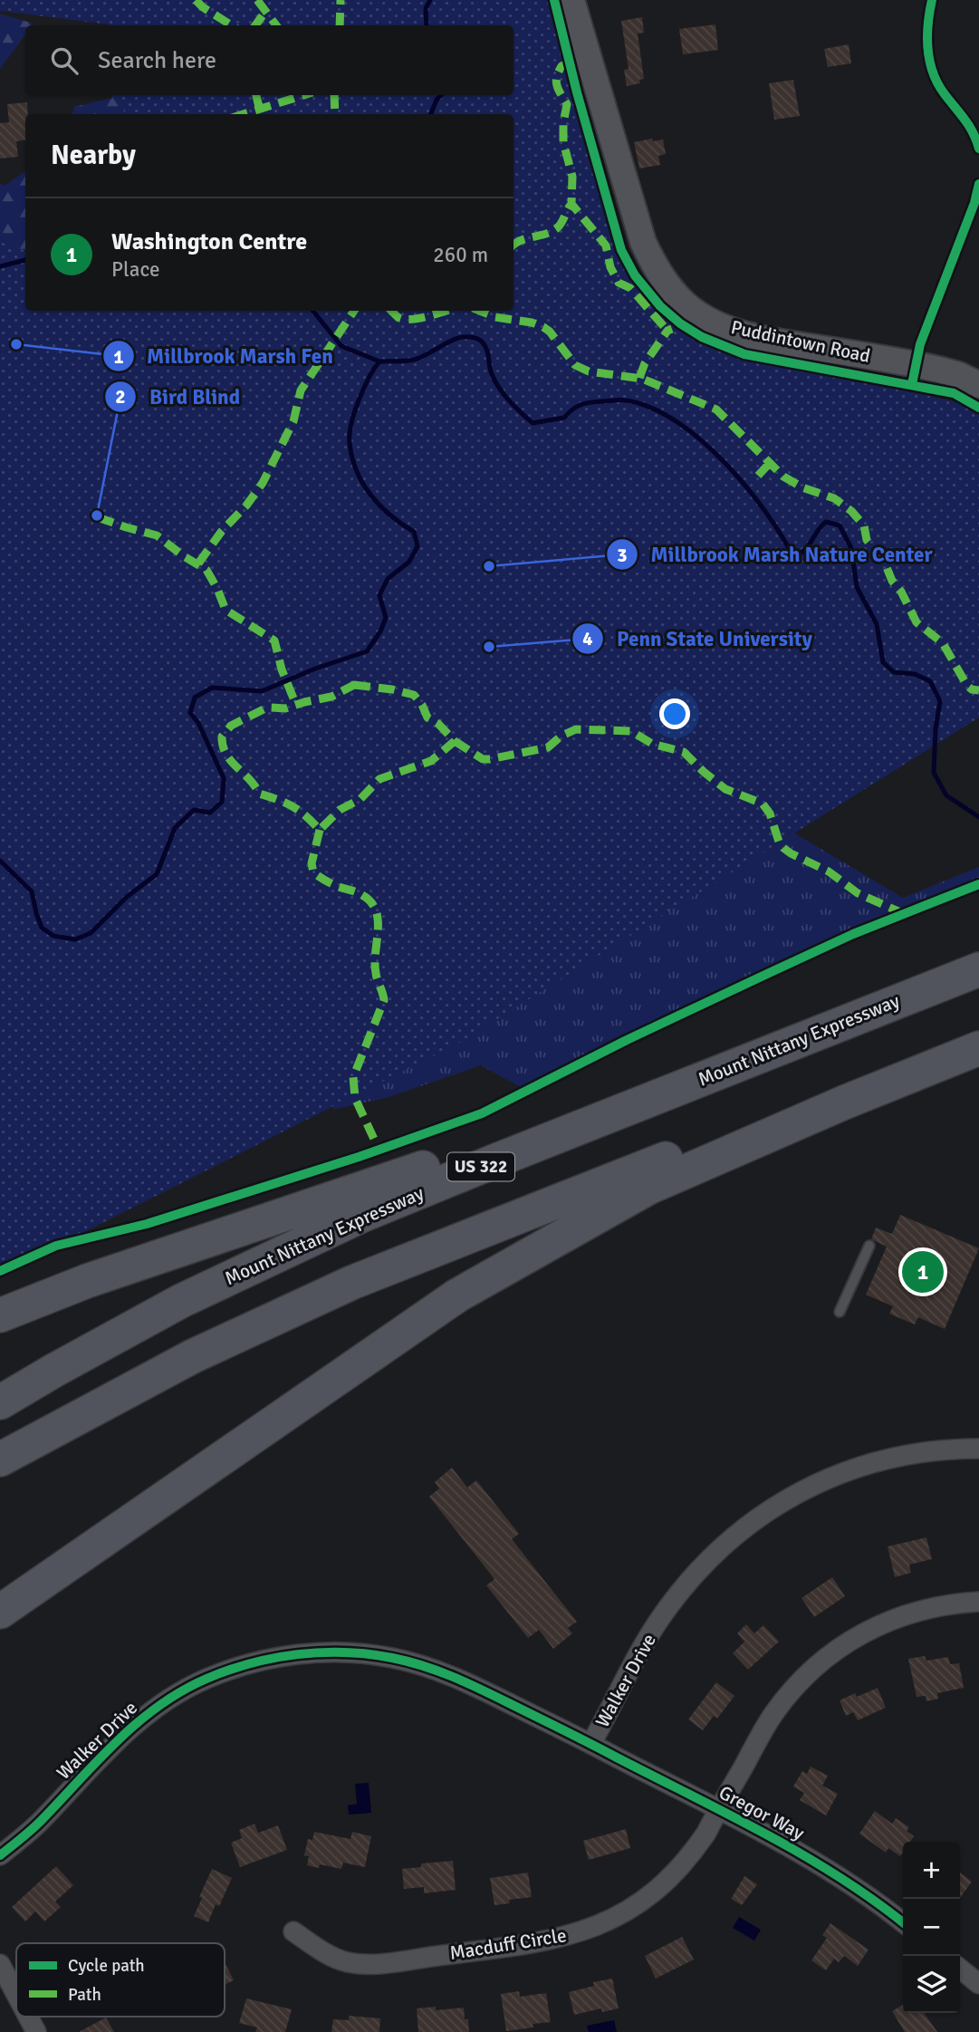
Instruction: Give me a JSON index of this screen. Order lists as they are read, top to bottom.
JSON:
{
  "streets": {
    "highway": ["Mount Nittany Expressway", "US 322"],
    "street": [
      "Puddintown Road",
      "Walker Drive",
      "Gregor Way",
      "Macduff Circle"
    ]
  },
  "crossings": [
    ["Walker Drive", "Gregor Way"],
    ["Gregor Way", "Macduff Circle"]
  ],
  "places": [
    "Millbrook Marsh Fen",
    "Bird Blind",
    "Millbrook Marsh Nature Center",
    "Penn State University"
  ],
  "legend": ["Cycle path", "Path"],
  "page": {
    "search": "Search here",
    "heading": "Nearby",
    "list": [
      {
        "mark": "1",
        "name": "Washington Centre",
        "note": "Place",
        "value": "260 m"
      }
    ],
    "pins": "1",
    "map_buttons": ["+", "−"]
  }
}
